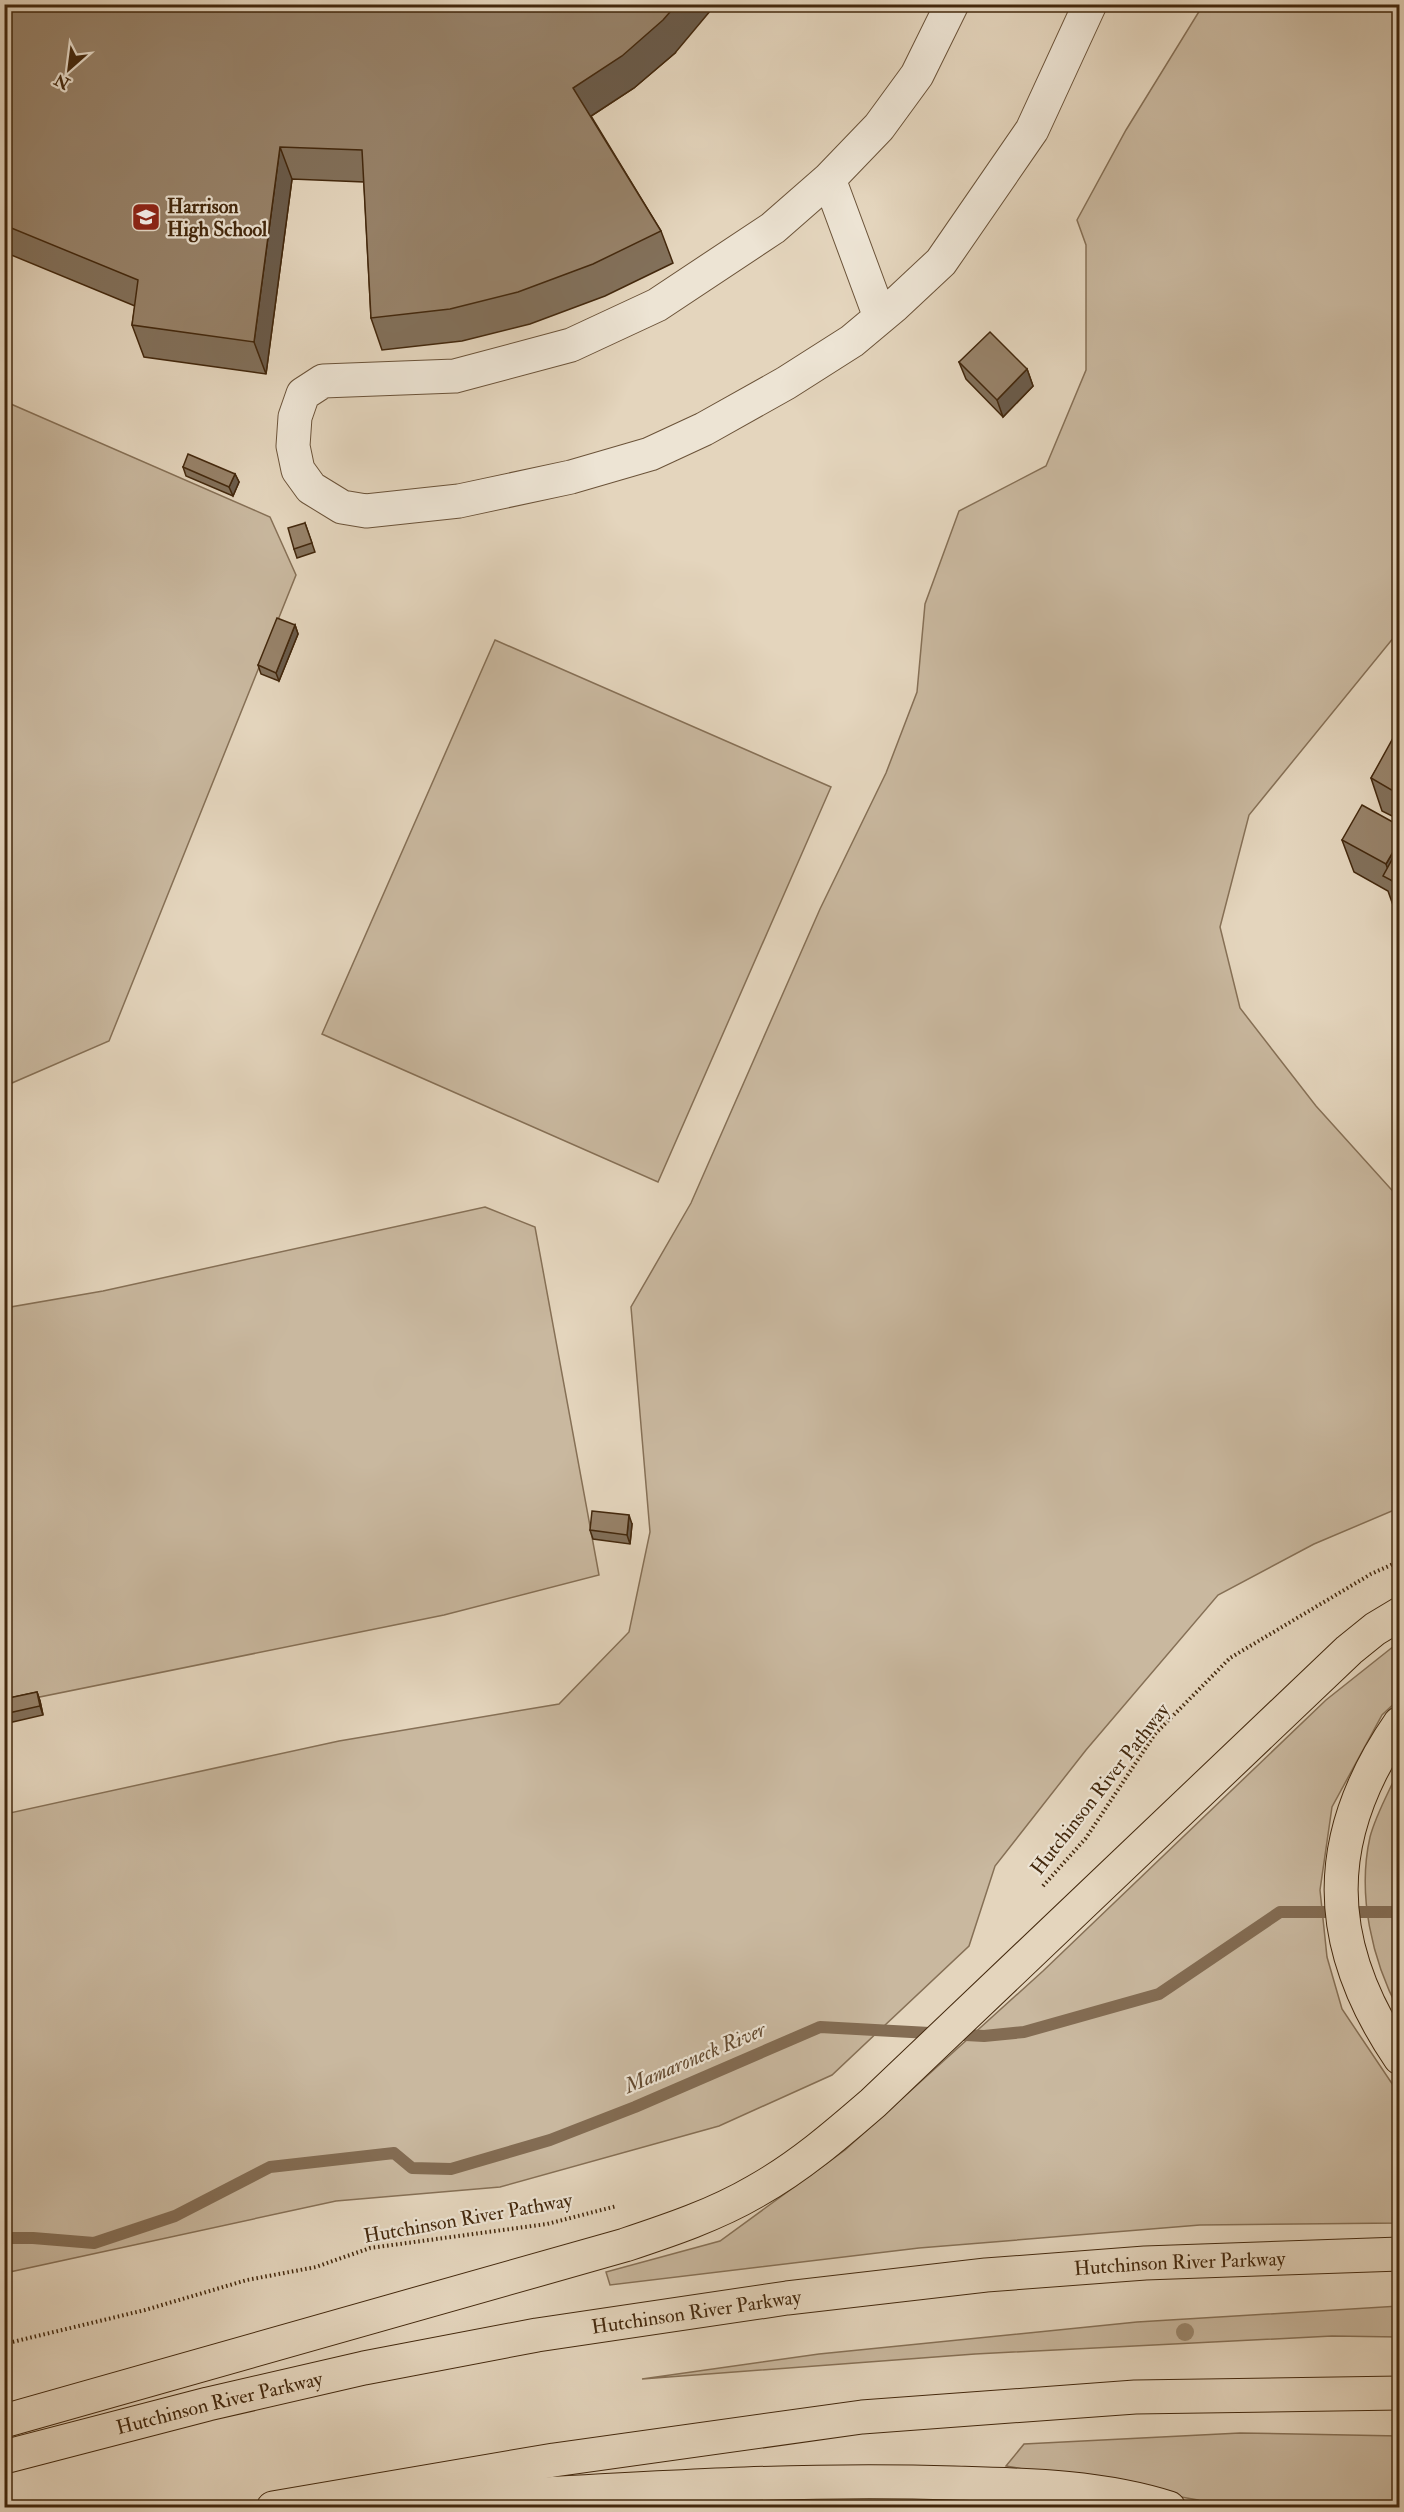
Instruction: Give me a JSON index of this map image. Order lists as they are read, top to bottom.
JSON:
{
  "streets": {
    "highway": ["Hutchinson River Parkway"],
    "path": ["Hutchinson River Pathway"]
  },
  "water": ["Mamaroneck River"],
  "places": {
    "school or university": ["Harrison High School"]
  },
  "north": "bottom left"
}
